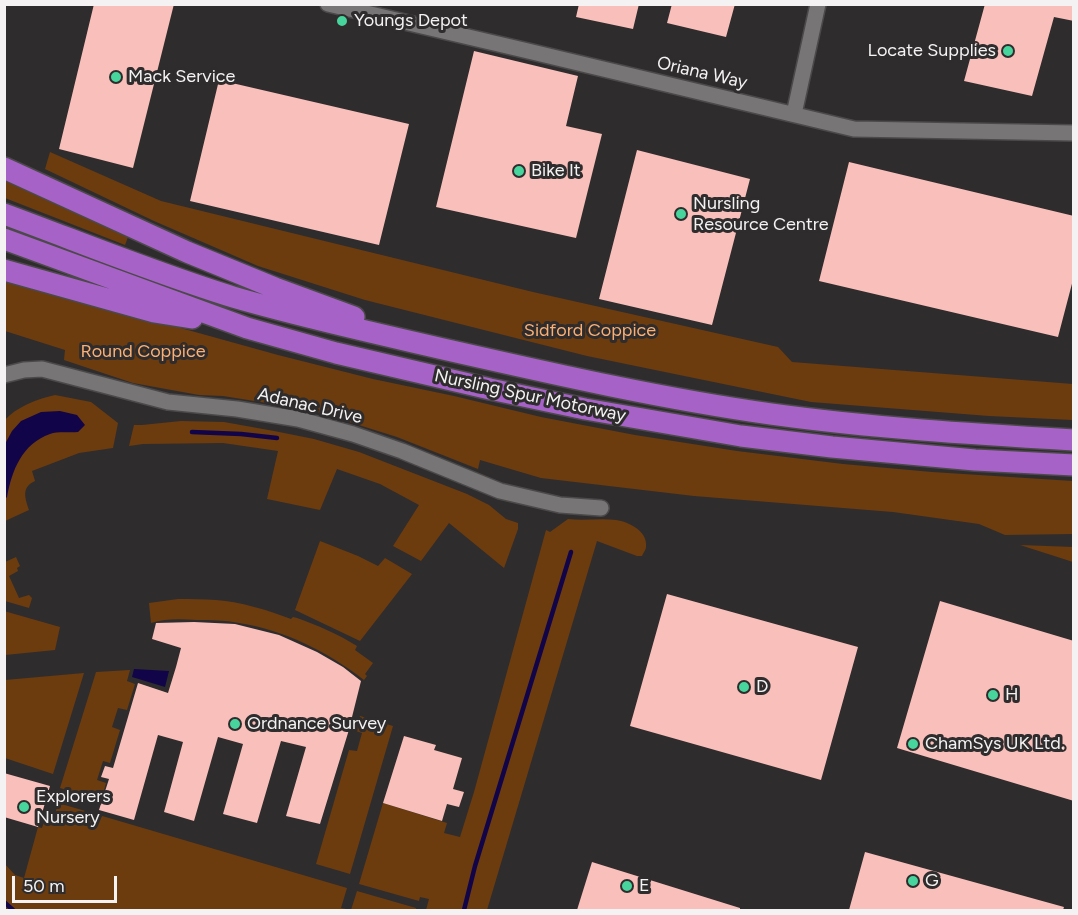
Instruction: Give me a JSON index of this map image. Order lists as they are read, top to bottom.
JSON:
{
  "streets": {
    "highway": ["Nursling Spur Motorway"],
    "street": ["Oriana Way", "Adanac Drive"]
  },
  "parks": ["Sidford Coppice", "Round Coppice"],
  "places": [
    "Youngs Depot",
    "Locate Supplies",
    "Mack Service",
    "Bike It",
    "Nursling Resource Centre",
    "D",
    "H",
    "Ordnance Survey",
    "ChamSys UK Ltd.",
    "Explorers Nursery",
    "G",
    "E"
  ],
  "scale_bar": "50 m"
}
